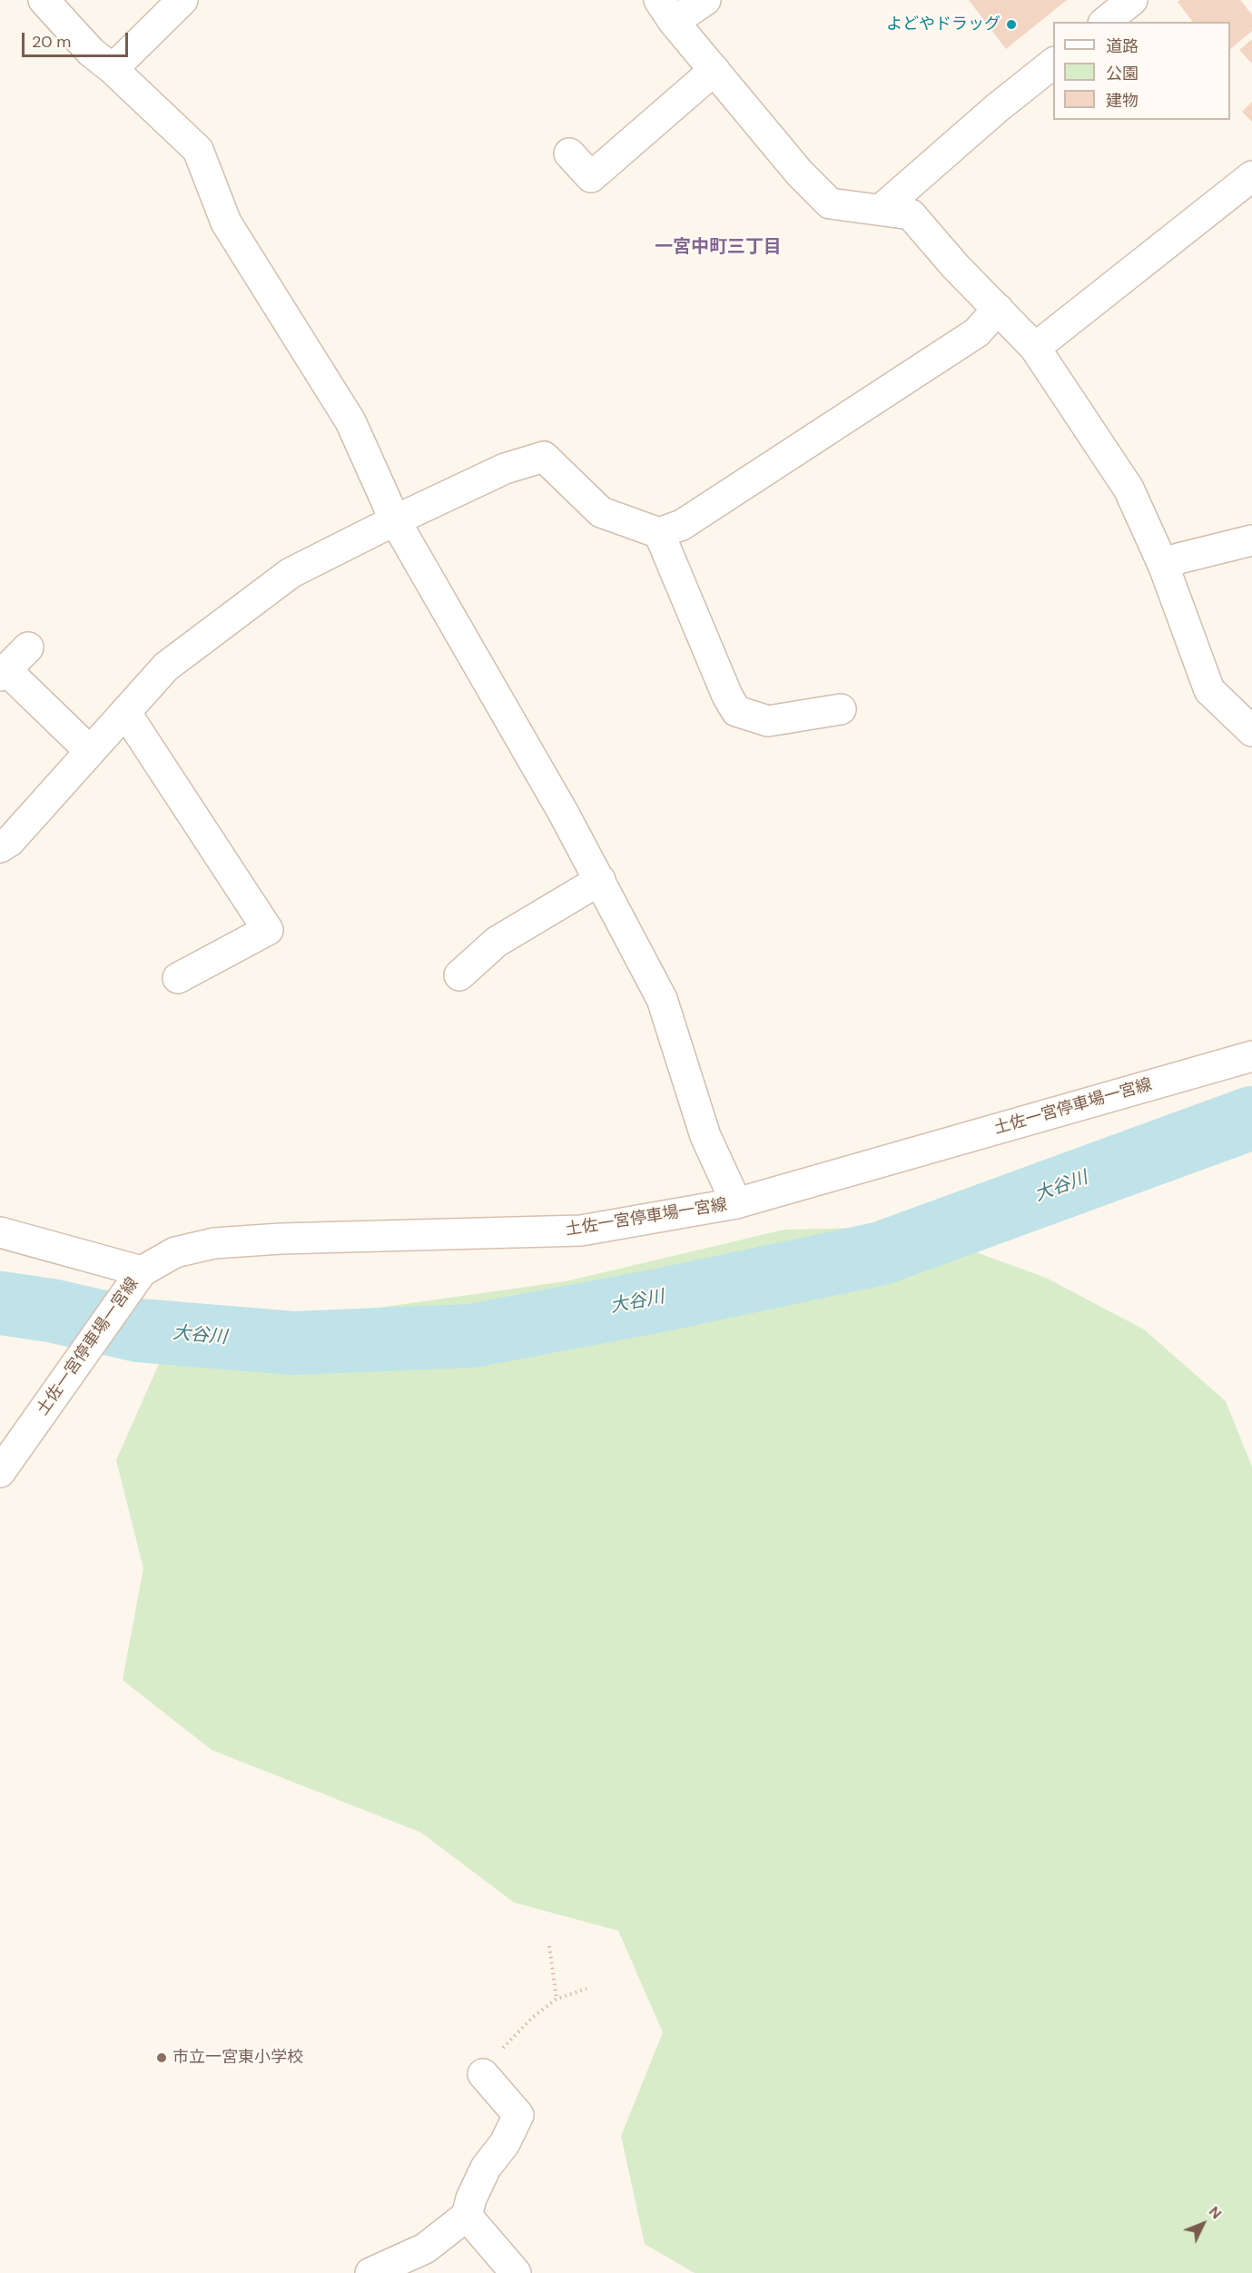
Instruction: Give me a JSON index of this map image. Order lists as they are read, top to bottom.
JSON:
{
  "streets": {
    "street": ["土佐一宮停車場一宮線"]
  },
  "districts": ["一宮中町三丁目"],
  "water": ["大谷川"],
  "places": ["よどやドラッグ", "市立一宮東小学校"],
  "legend": ["道路", "公園", "建物"],
  "scale_bar": "20 m",
  "north": "top right"
}
